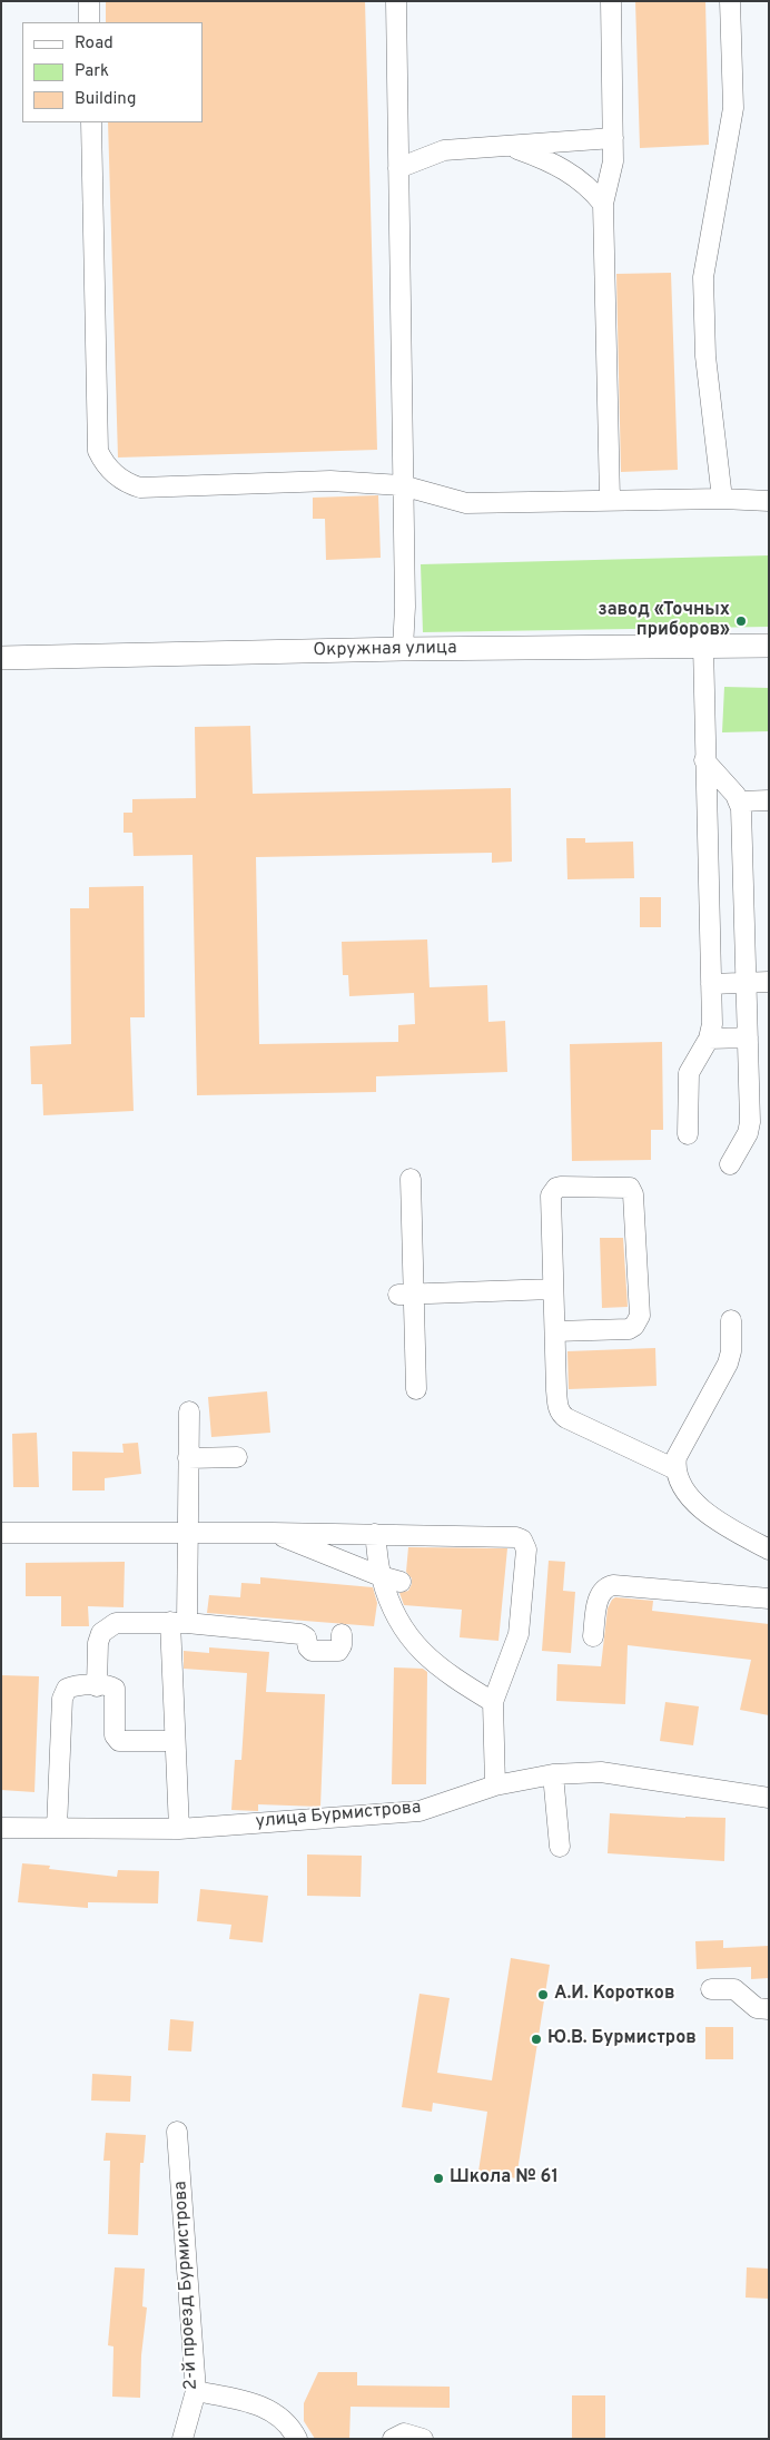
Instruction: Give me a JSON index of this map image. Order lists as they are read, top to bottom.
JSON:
{
  "streets": {
    "main road": ["Окружная улица"],
    "street": ["улица Бурмистрова", "2-й проезд Бурмистрова"]
  },
  "places": [
    "завод «Точных приборов»",
    "А.И. Коротков",
    "Ю.В. Бурмистров",
    "Школа № 61"
  ],
  "legend": ["Road", "Park", "Building"]
}
